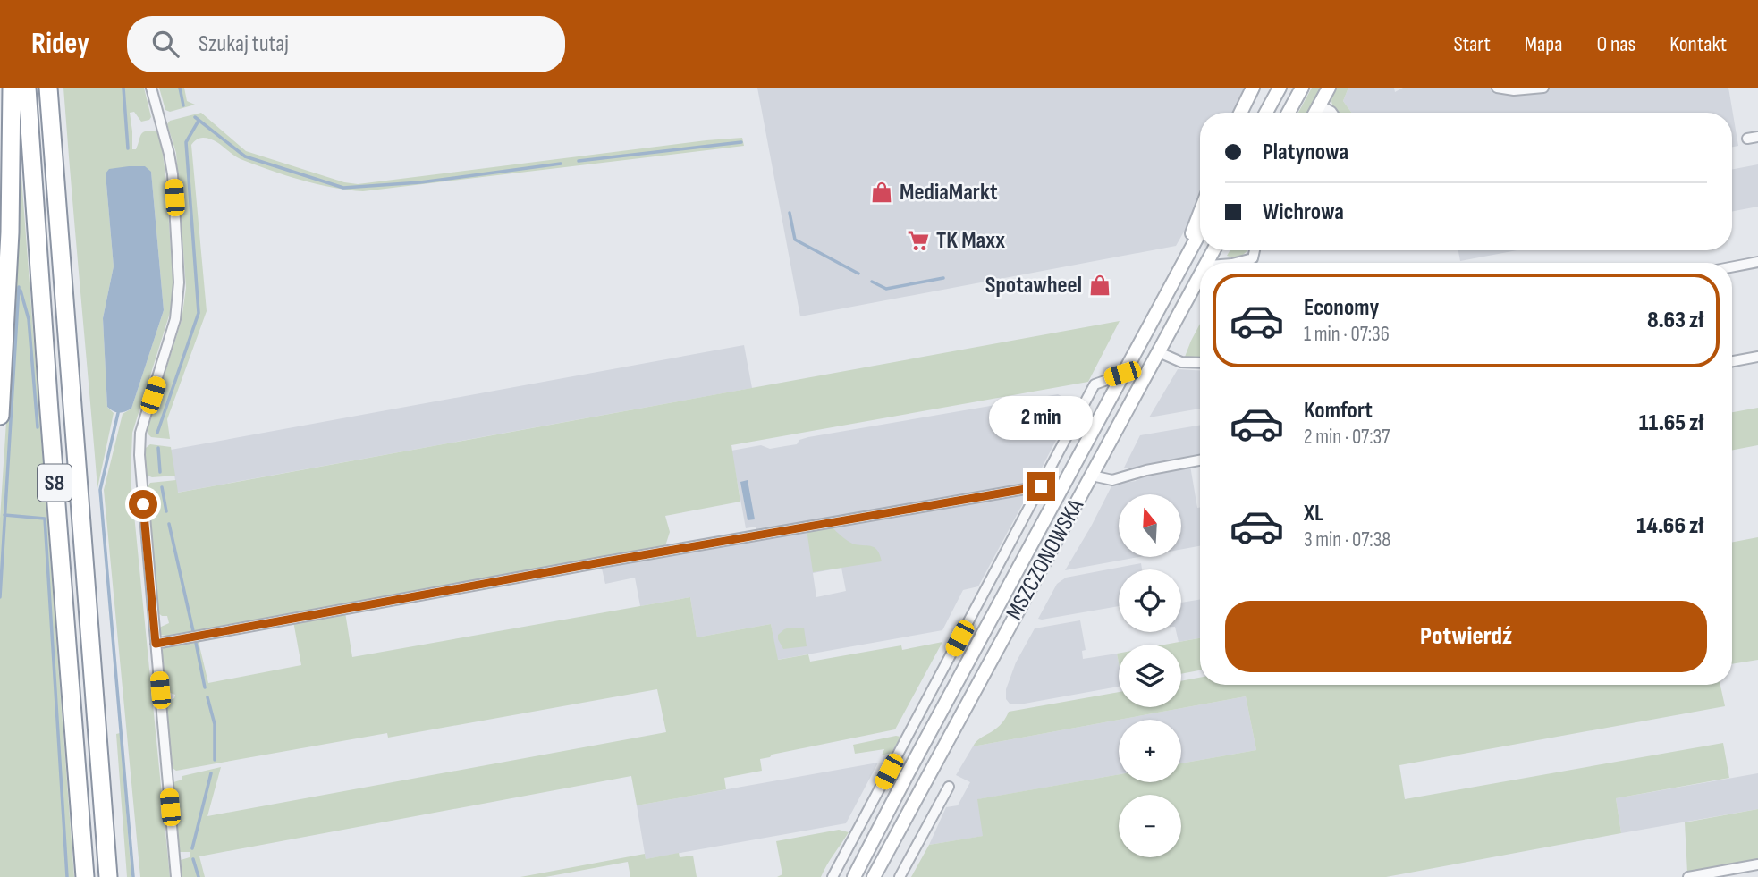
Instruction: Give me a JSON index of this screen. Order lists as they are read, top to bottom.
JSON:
{
  "streets": {
    "highway": ["S8"],
    "main road": ["MSZCZONOWSKA"]
  },
  "places": {
    "shop": ["MediaMarkt", "Spotawheel"],
    "supermarket": ["TK Maxx"]
  },
  "north": "top",
  "page": {
    "header": "Ridey",
    "search": "Szukaj tutaj",
    "nav": [
      "Start",
      "Mapa",
      "O nas",
      "Kontakt"
    ],
    "banner": ["Platynowa", "Wichrowa"],
    "list": [
      {
        "name": "Economy",
        "note": "1 min · 07:36",
        "value": "8.63 zł"
      },
      {
        "name": "Komfort",
        "note": "2 min · 07:37",
        "value": "11.65 zł"
      },
      {
        "name": "XL",
        "note": "3 min · 07:38",
        "value": "14.66 zł"
      }
    ],
    "bubble": "2 min",
    "map_buttons": ["+", "−"],
    "buttons": "Potwierdź"
  }
}
